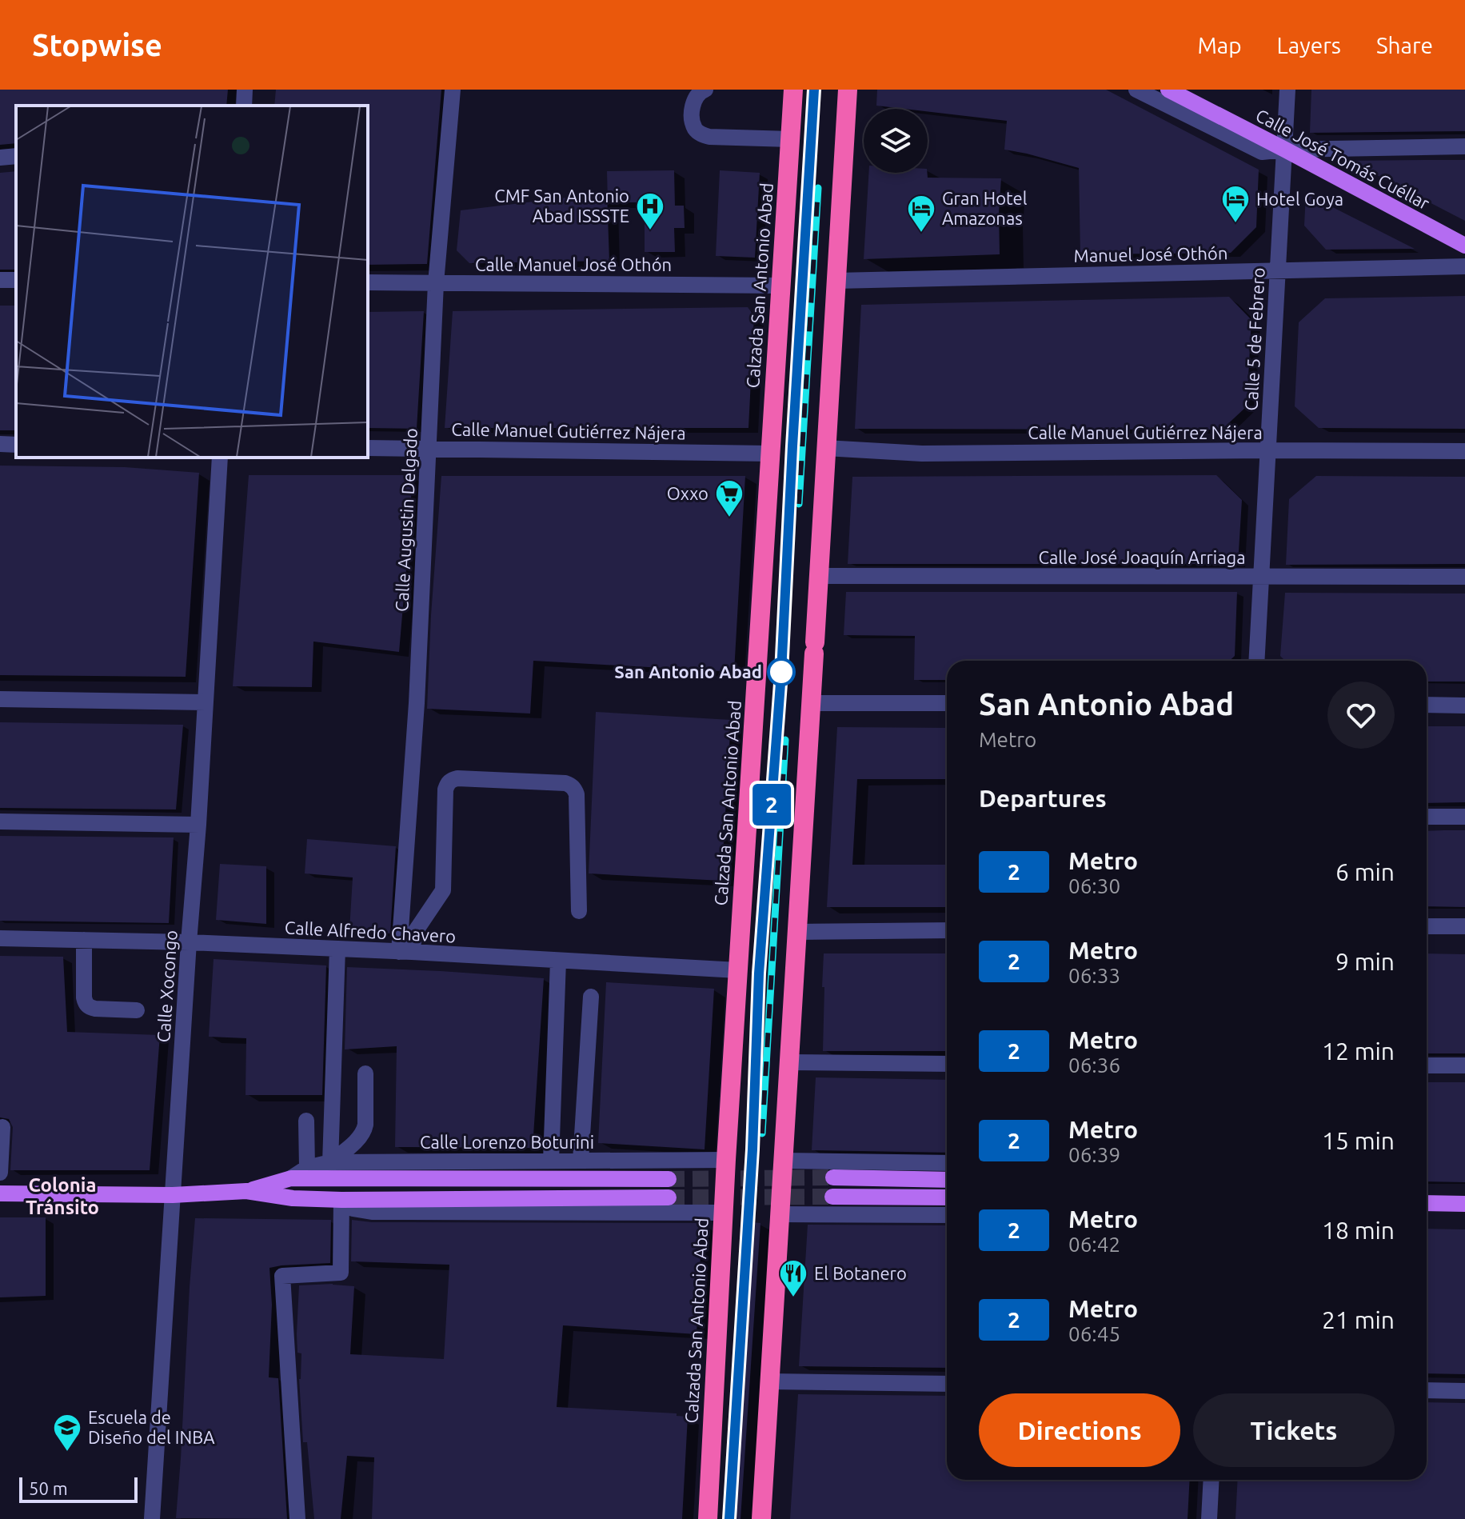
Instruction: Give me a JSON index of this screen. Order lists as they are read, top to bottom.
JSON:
{
  "streets": {
    "highway": ["Calzada San Antonio Abad"],
    "main road": ["Calle José Tomás Cuéllar", "Calle Lorenzo Boturini"],
    "street": [
      "Manuel José Othón",
      "Calle Manuel José Othón",
      "Calle 5 de Febrero",
      "Calle Manuel Gutiérrez Nájera",
      "Calle Augustin Delgado",
      "Calle José Joaquín Arriaga",
      "Calle Alfredo Chavero",
      "Calle Xocongo"
    ]
  },
  "crossings": [
    ["Calle José Tomás Cuéllar", "Calle 5 de Febrero"],
    ["Manuel José Othón", "Calle 5 de Febrero"],
    ["Calle Manuel José Othón", "Calzada San Antonio Abad"],
    ["Calle Manuel José Othón", "Calle Augustin Delgado"],
    ["Calzada San Antonio Abad", "Calle Manuel Gutiérrez Nájera"],
    ["Calzada San Antonio Abad", "Calle Alfredo Chavero"],
    ["Calzada San Antonio Abad", "Calle Lorenzo Boturini"],
    ["Calle 5 de Febrero", "Calle Manuel Gutiérrez Nájera"],
    ["Calle 5 de Febrero", "Calle José Joaquín Arriaga"],
    ["Calle Manuel Gutiérrez Nájera", "Calle Augustin Delgado"],
    ["Calle Augustin Delgado", "Calle Alfredo Chavero"],
    ["Calle Alfredo Chavero", "Calle Xocongo"],
    ["Calle Xocongo", "Calle Lorenzo Boturini"]
  ],
  "districts": ["Colonia Tránsito"],
  "places": {
    "hotel": ["Hotel Goya", "Gran Hotel Amazonas"],
    "hospital": ["CMF San Antonio Abad ISSSTE"],
    "supermarket": ["Oxxo"],
    "other": ["San Antonio Abad"],
    "restaurant": ["El Botanero"],
    "school or university": ["Escuela de Diseño del INBA"]
  },
  "lines": ["metro line 2"],
  "scale_bar": "50 m",
  "page": {
    "header": "Stopwise",
    "nav": ["Map", "Layers", "Share"],
    "on_map": "2",
    "heading": [
      ["San Antonio Abad", "Metro"],
      "Departures"
    ],
    "list": [
      {
        "mark": "2",
        "name": "Metro",
        "note": "06:30",
        "value": "6 min"
      },
      {
        "mark": "2",
        "name": "Metro",
        "note": "06:33",
        "value": "9 min"
      },
      {
        "mark": "2",
        "name": "Metro",
        "note": "06:36",
        "value": "12 min"
      },
      {
        "mark": "2",
        "name": "Metro",
        "note": "06:39",
        "value": "15 min"
      },
      {
        "mark": "2",
        "name": "Metro",
        "note": "06:42",
        "value": "18 min"
      },
      {
        "mark": "2",
        "name": "Metro",
        "note": "06:45",
        "value": "21 min"
      }
    ],
    "buttons": ["Directions", "Tickets"],
    "scale": "50 m"
  }
}
